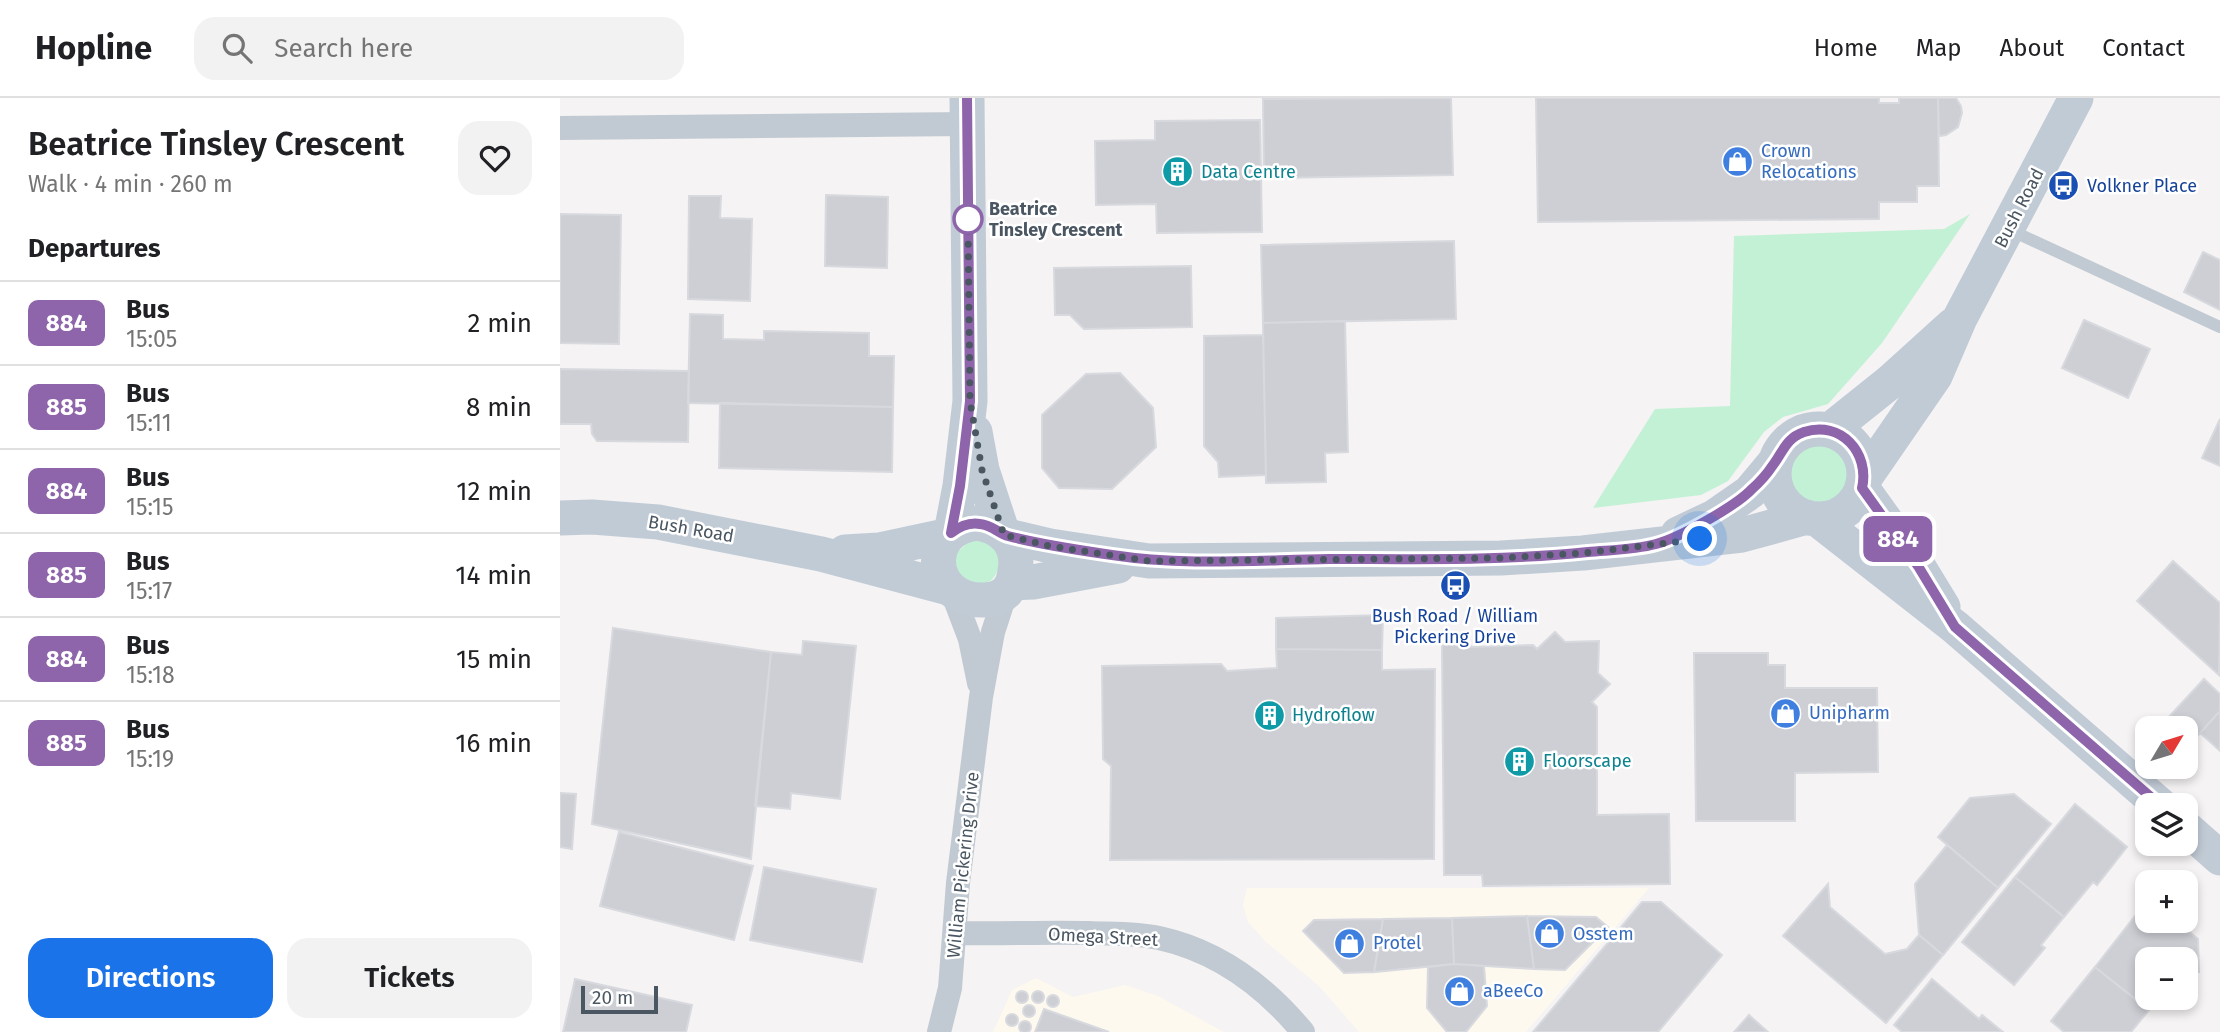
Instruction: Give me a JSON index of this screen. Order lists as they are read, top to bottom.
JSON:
{
  "streets": {
    "main road": ["Bush Road"],
    "street": ["William Pickering Drive", "Omega Street"]
  },
  "crossings": [
    ["Bush Road", "William Pickering Drive"],
    ["William Pickering Drive", "Omega Street"]
  ],
  "places": {
    "shop": [
      "Crown Relocations",
      "Unipharm",
      "Osstem",
      "Protel",
      "aBeeCo"
    ],
    "building": ["Data Centre", "Hydroflow", "Floorscape"],
    "bus stop": ["Volkner Place", "Bush Road / William Pickering Drive"],
    "other": ["Beatrice Tinsley Crescent"]
  },
  "lines": ["bus line 884"],
  "scale_bar": "20 m",
  "north": "top right",
  "page": {
    "header": "Hopline",
    "search": "Search here",
    "nav": [
      "Home",
      "Map",
      "About",
      "Contact"
    ],
    "heading": [
      ["Beatrice Tinsley Crescent", "Walk · 4 min · 260 m"],
      "Departures"
    ],
    "on_map": "884",
    "list": [
      {
        "mark": "884",
        "name": "Bus",
        "note": "15:05",
        "value": "2 min"
      },
      {
        "mark": "885",
        "name": "Bus",
        "note": "15:11",
        "value": "8 min"
      },
      {
        "mark": "884",
        "name": "Bus",
        "note": "15:15",
        "value": "12 min"
      },
      {
        "mark": "885",
        "name": "Bus",
        "note": "15:17",
        "value": "14 min"
      },
      {
        "mark": "884",
        "name": "Bus",
        "note": "15:18",
        "value": "15 min"
      },
      {
        "mark": "885",
        "name": "Bus",
        "note": "15:19",
        "value": "16 min"
      }
    ],
    "map_buttons": ["+", "−"],
    "buttons": ["Directions", "Tickets"],
    "scale": "20 m"
  }
}
